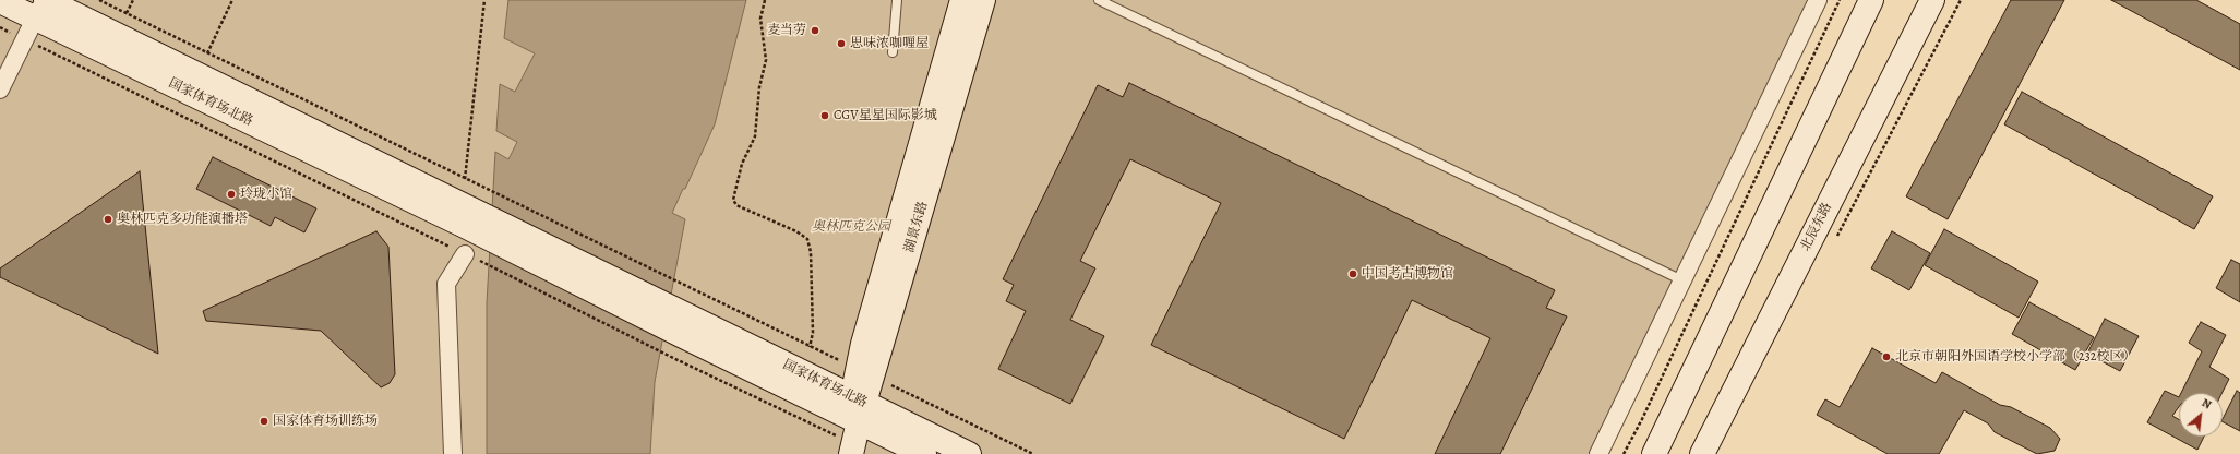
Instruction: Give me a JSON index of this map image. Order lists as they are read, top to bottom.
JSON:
{
  "streets": {
    "street": ["国家体育场北路", "湖景东路", "北辰东路"]
  },
  "crossings": [
    ["国家体育场北路", "湖景东路"]
  ],
  "parks": ["奥林匹克公园"],
  "places": [
    "麦当劳",
    "思味浓咖喱屋",
    "CGV星星国际影城",
    "玲珑小馆",
    "奥林匹克多功能演播塔",
    "中国考古博物馆",
    "北京市朝阳外国语学校小学部（232校区）",
    "国家体育场训练场"
  ],
  "north": "top right"
}
